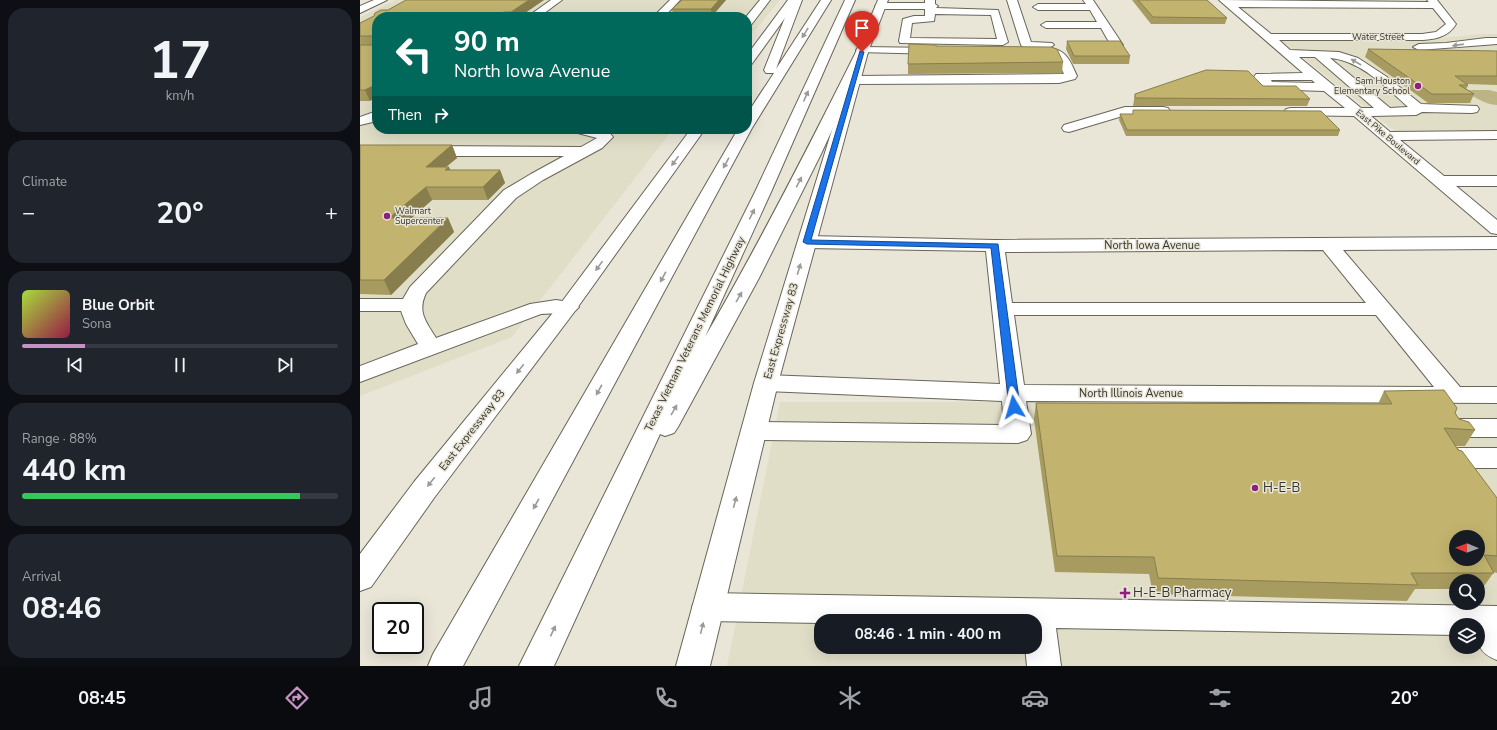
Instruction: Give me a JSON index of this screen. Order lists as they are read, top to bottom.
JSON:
{
  "streets": {
    "main road": [
      "Water Street",
      "East Pike Boulevard",
      "North Iowa Avenue",
      "East Expressway 83",
      "Texas Vietnam Veterans Memorial Highway",
      "North Illinois Avenue"
    ]
  },
  "crossings": [
    ["Water Street", "East Pike Boulevard"],
    ["North Iowa Avenue", "East Expressway 83"],
    ["East Expressway 83", "North Illinois Avenue"]
  ],
  "places": {
    "other": ["Sam Houston Elementary School", "Walmart Supercenter", "H-E-B"],
    "health": ["H-E-B Pharmacy"]
  },
  "north": "left",
  "page": {
    "tile": [
      ["17", "km/h"],
      "Climate",
      ["Range · 88%", "440 km"],
      ["Arrival", "08:46"]
    ],
    "turn": ["90 m", "North Iowa Avenue"],
    "then": "Then",
    "heat": ["−", "20°", "+"],
    "song": ["Blue Orbit", "Sona"],
    "limit": "20",
    "trip": "08:46 · 1 min · 400 m",
    "tabs": ["08:45", "20°"]
  }
}
